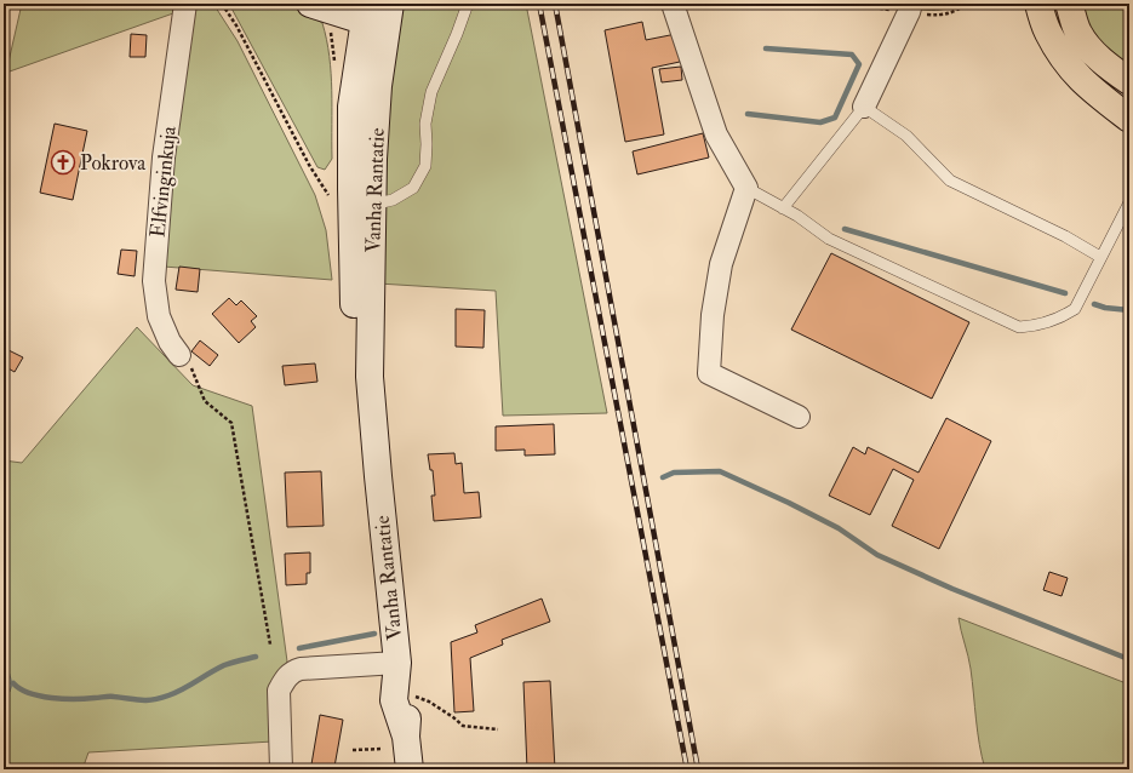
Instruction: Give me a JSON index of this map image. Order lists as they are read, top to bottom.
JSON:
{
  "streets": {
    "main road": ["Vanha Rantatie"],
    "street": ["Elfvinginkuja"]
  },
  "places": {
    "church": ["Pokrova"]
  }
}
